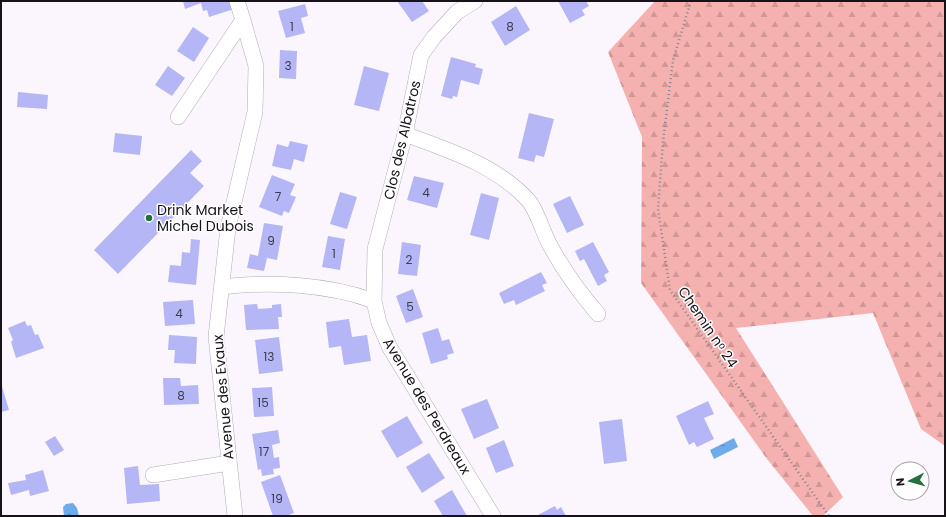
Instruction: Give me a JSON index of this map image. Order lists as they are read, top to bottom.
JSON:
{
  "streets": {
    "street": ["Clos des Albatros", "Avenue des Evaux", "Avenue des Perdreaux"],
    "path": ["Chemin nᵒ 24"]
  },
  "crossings": [
    ["Clos des Albatros", "Avenue des Perdreaux"]
  ],
  "places": ["Drink Market Michel Dubois"],
  "house_numbers": [
    "1",
    "8",
    "3",
    "4",
    "7",
    "9",
    "1",
    "2",
    "5",
    "4",
    "13",
    "8",
    "15",
    "17",
    "19"
  ],
  "north": "left"
}
